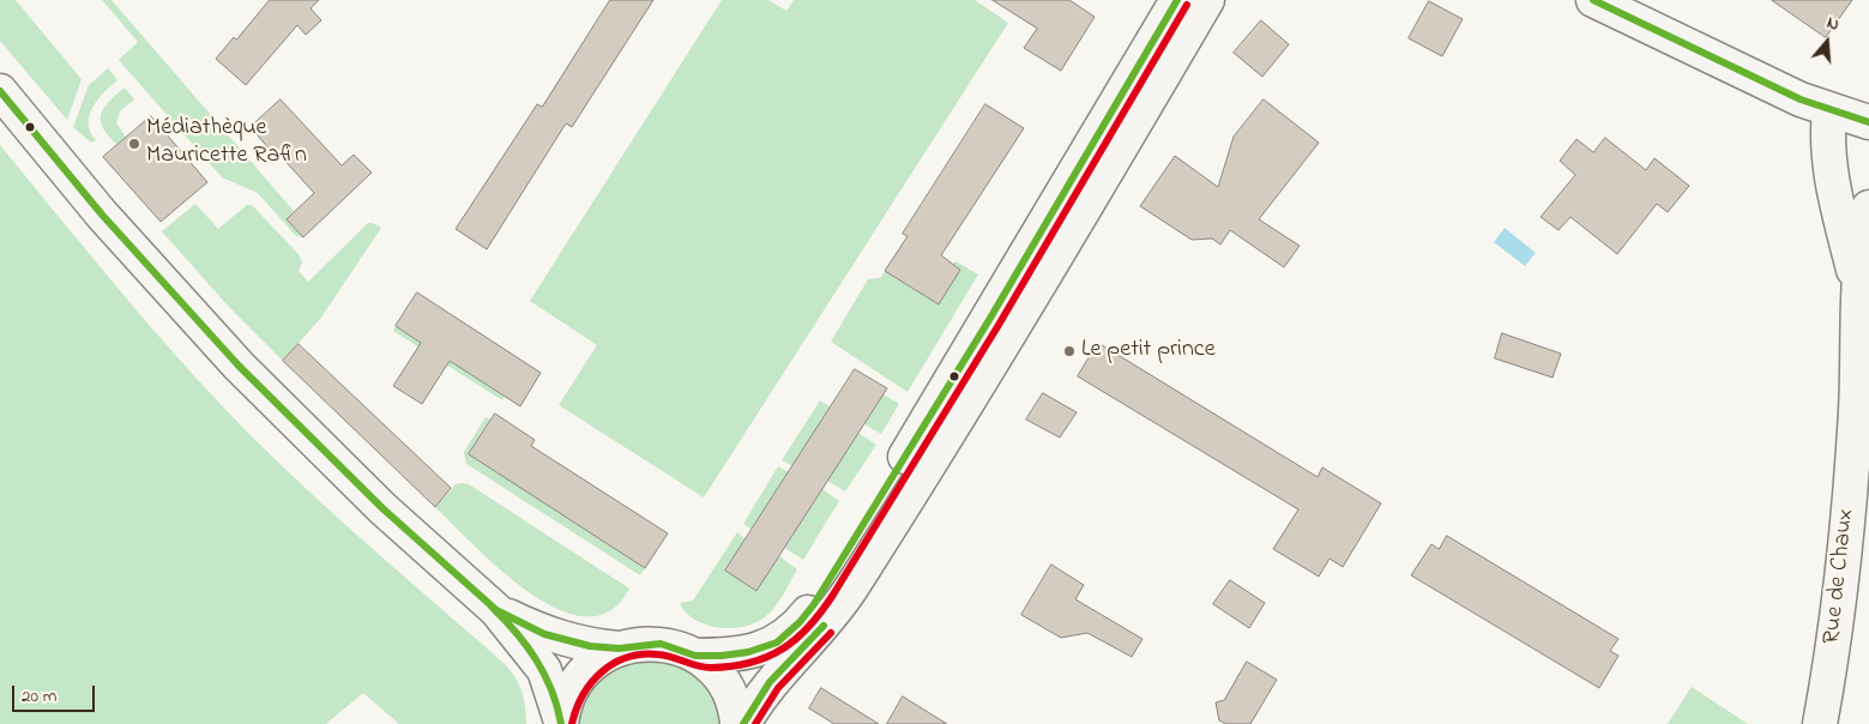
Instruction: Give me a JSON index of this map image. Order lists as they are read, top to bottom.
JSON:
{
  "streets": {
    "main road": ["Rue de Chaux"]
  },
  "places": ["Médiathèque Mauricette Rafin", "Le petit prince"],
  "scale_bar": "20 m",
  "north": "top"
}
